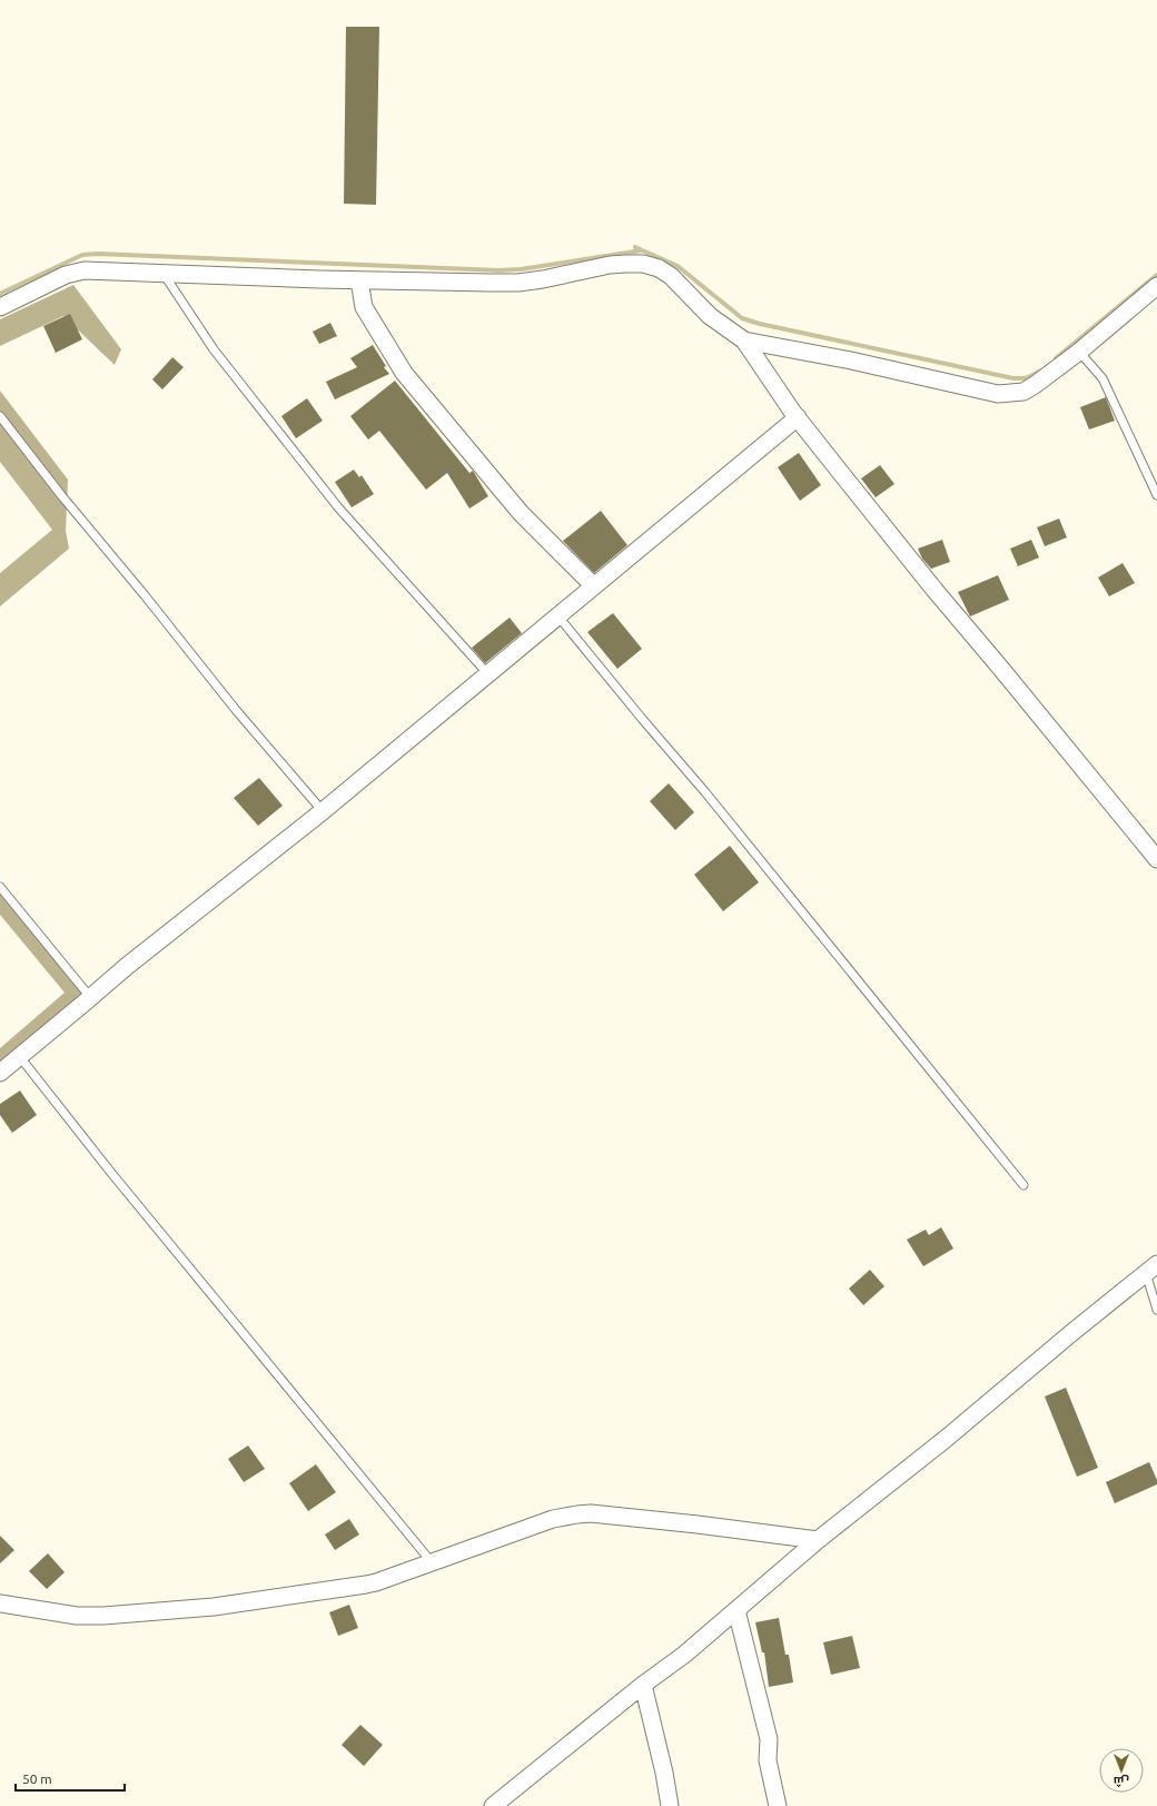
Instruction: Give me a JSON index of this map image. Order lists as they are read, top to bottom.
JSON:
{
  "scale_bar": "50 m",
  "north": "bottom"
}
